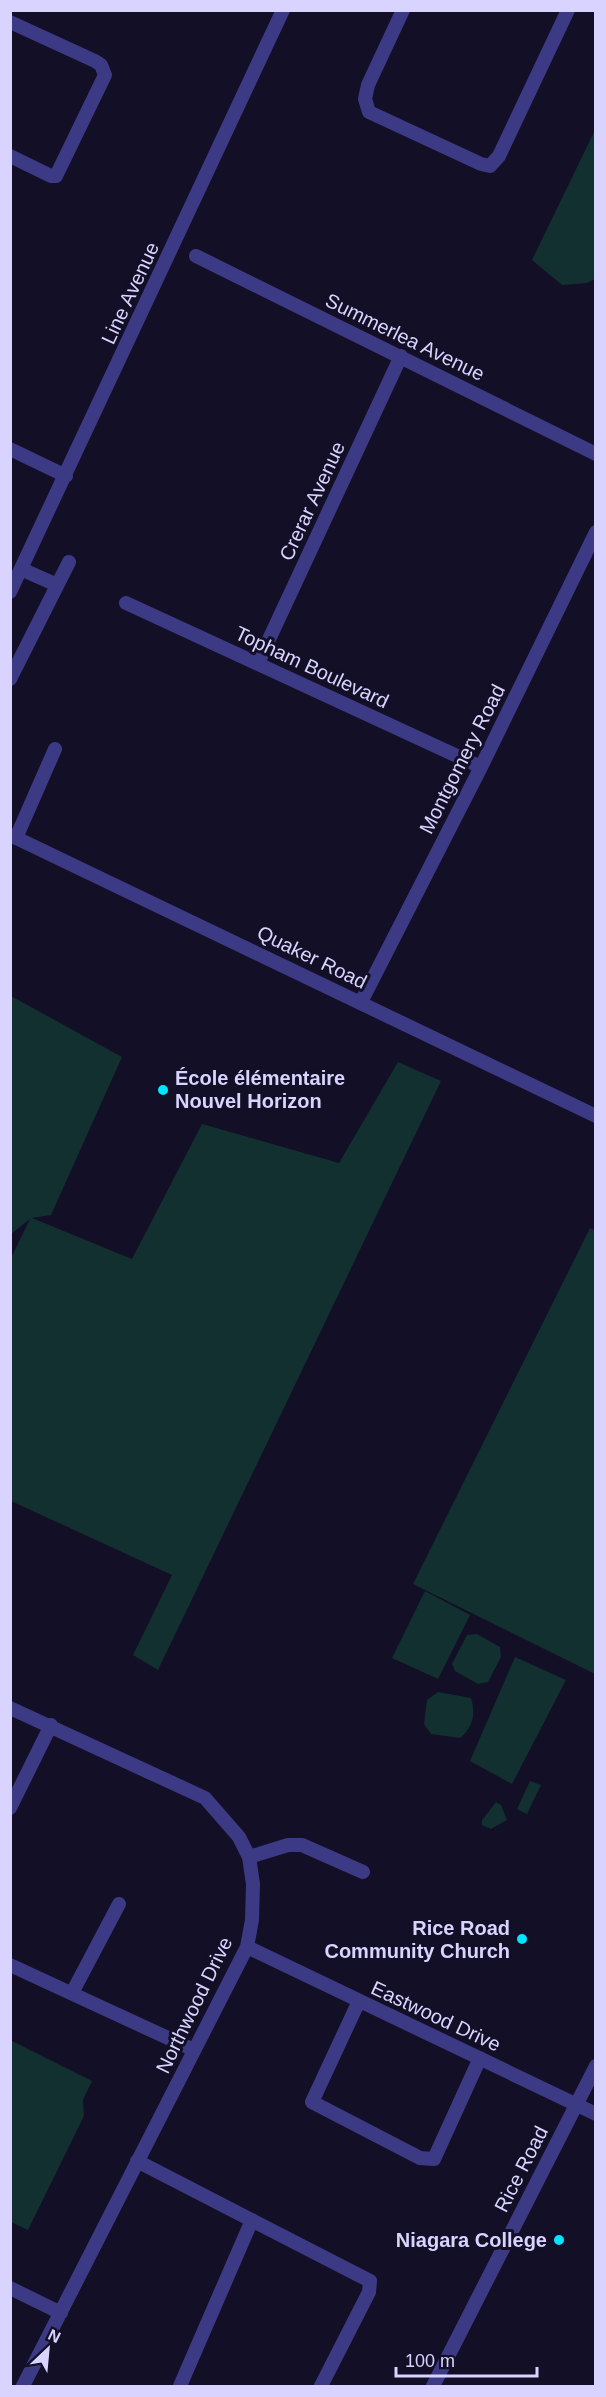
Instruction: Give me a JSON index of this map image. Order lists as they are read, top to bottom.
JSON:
{
  "streets": {
    "street": [
      "Line Avenue",
      "Summerlea Avenue",
      "Crerar Avenue",
      "Topham Boulevard",
      "Montgomery Road",
      "Quaker Road",
      "Northwood Drive",
      "Eastwood Drive",
      "Rice Road"
    ]
  },
  "crossings": [
    ["Summerlea Avenue", "Crerar Avenue"],
    ["Crerar Avenue", "Topham Boulevard"],
    ["Topham Boulevard", "Montgomery Road"],
    ["Montgomery Road", "Quaker Road"],
    ["Northwood Drive", "Eastwood Drive"],
    ["Eastwood Drive", "Rice Road"]
  ],
  "places": ["École élémentaire Nouvel Horizon", "Rice Road Community Church", "Niagara College"],
  "scale_bar": "100 m",
  "north": "top right"
}
